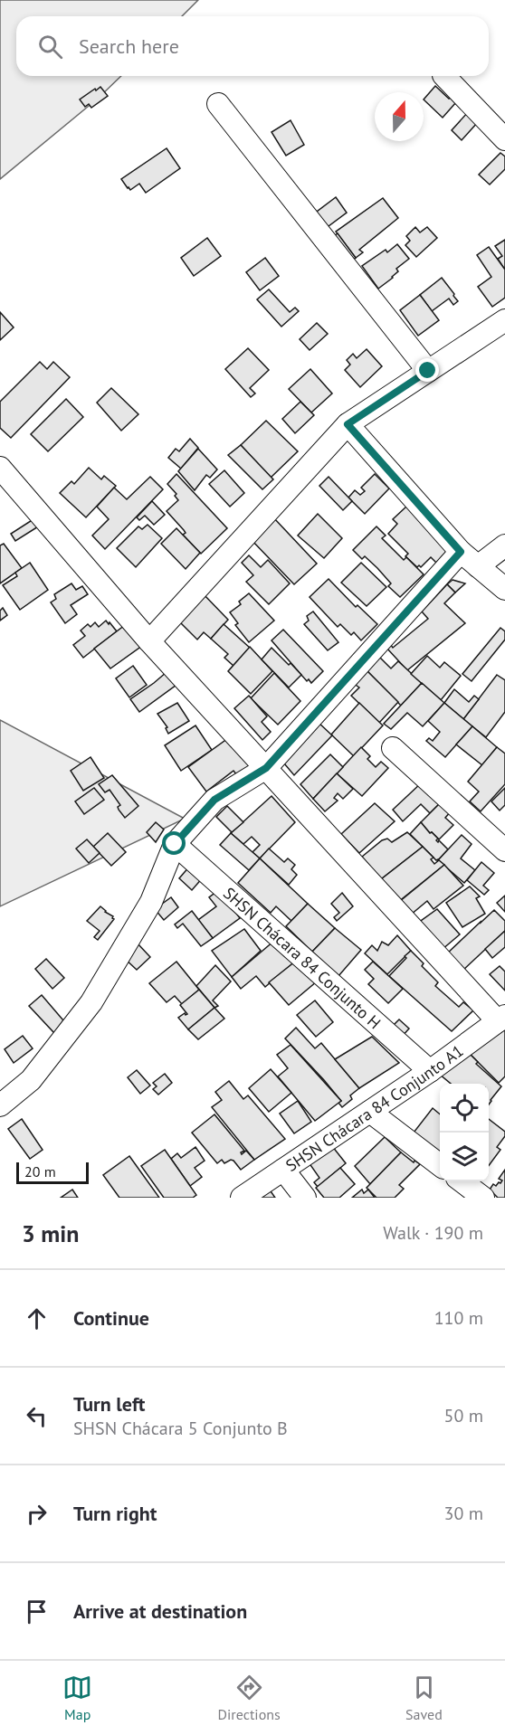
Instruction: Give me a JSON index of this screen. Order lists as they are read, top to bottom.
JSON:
{
  "streets": {
    "street": ["SHSN Chácara 84 Conjunto H", "SHSN Chácara 84 Conjunto A1"]
  },
  "crossings": [
    ["SHSN Chácara 84 Conjunto H", "SHSN Chácara 84 Conjunto A1"]
  ],
  "scale_bar": "20 m",
  "north": "top",
  "page": {
    "search": "Search here",
    "scale": "20 m",
    "heading": ["3 min", "Walk · 190 m"],
    "list": [
      ["Continue", "110 m"],
      ["Turn left", "SHSN Chácara 5 Conjunto B", "50 m"],
      ["Turn right", "30 m"],
      "Arrive at destination"
    ],
    "nav": ["Map", "Directions", "Saved"]
  }
}
